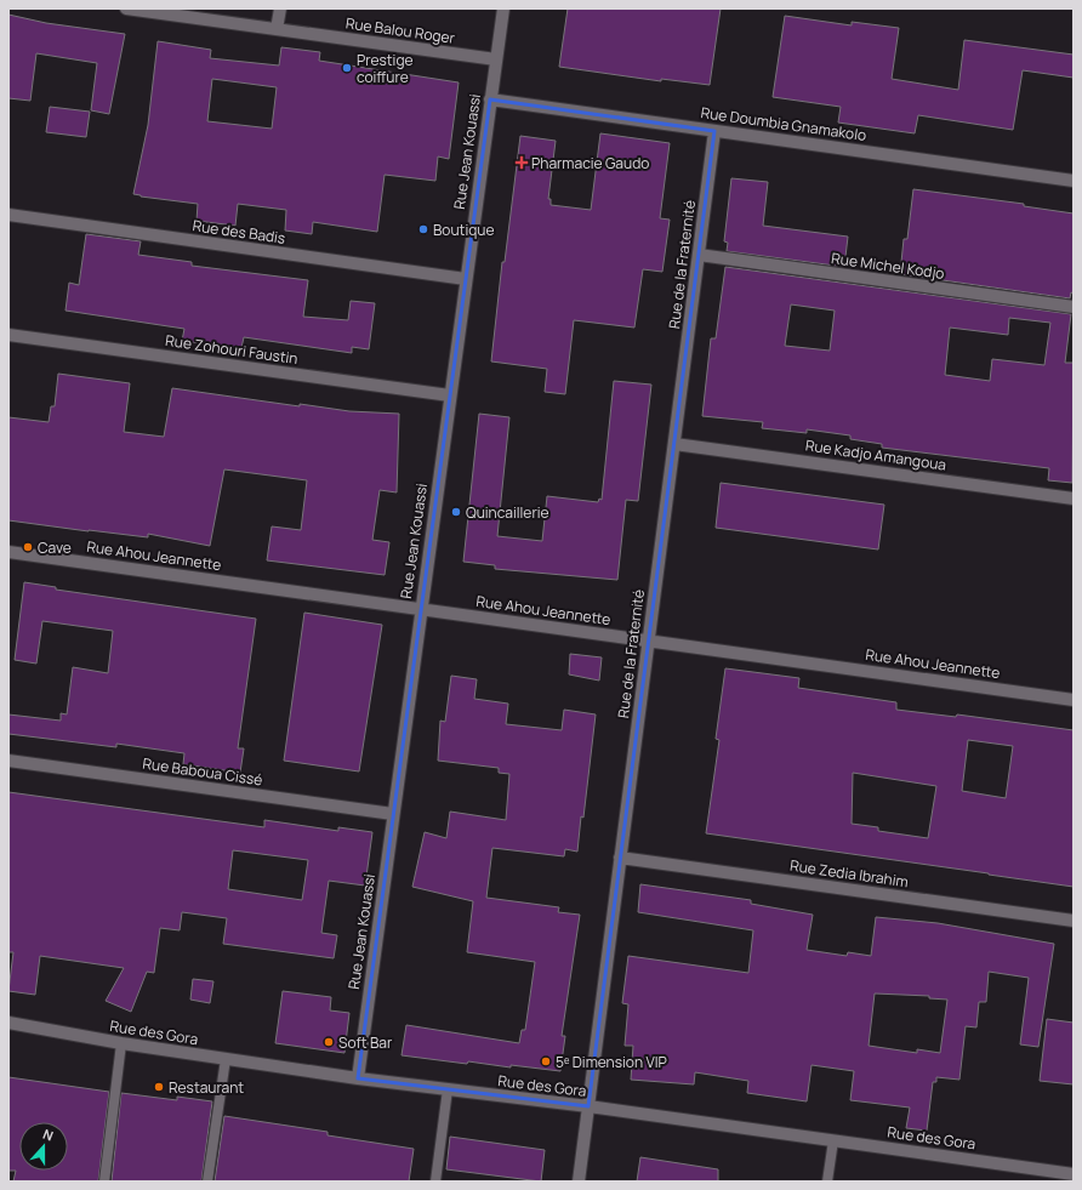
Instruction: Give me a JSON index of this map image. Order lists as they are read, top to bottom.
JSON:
{
  "streets": {
    "street": [
      "Rue Balou Roger",
      "Rue Doumbia Gnamakolo",
      "Rue Jean Kouassi",
      "Rue des Badis",
      "Rue de la Fraternité",
      "Rue Michel Kodjo",
      "Rue Zohouri Faustin",
      "Rue Kadjo Amangoua",
      "Rue Ahou Jeannette",
      "Rue Baboua Cissé",
      "Rue Zedia Ibrahim",
      "Rue des Gora"
    ]
  },
  "crossings": [
    ["Rue Balou Roger", "Rue Jean Kouassi"],
    ["Rue Doumbia Gnamakolo", "Rue Jean Kouassi"],
    ["Rue Doumbia Gnamakolo", "Rue de la Fraternité"],
    ["Rue Jean Kouassi", "Rue des Badis"],
    ["Rue Jean Kouassi", "Rue Zohouri Faustin"],
    ["Rue Jean Kouassi", "Rue Ahou Jeannette"],
    ["Rue Jean Kouassi", "Rue Baboua Cissé"],
    ["Rue Jean Kouassi", "Rue des Gora"],
    ["Rue de la Fraternité", "Rue Michel Kodjo"],
    ["Rue de la Fraternité", "Rue Kadjo Amangoua"],
    ["Rue de la Fraternité", "Rue Ahou Jeannette"],
    ["Rue de la Fraternité", "Rue Zedia Ibrahim"],
    ["Rue de la Fraternité", "Rue des Gora"]
  ],
  "places": {
    "other": [
      "Prestige coiffure",
      "Boutique",
      "Quincaillerie",
      "Cave",
      "Soft Bar",
      "5ᵉ Dimension VIP",
      "Restaurant"
    ],
    "health": ["Pharmacie Gaudo"]
  },
  "north": "top"
}
